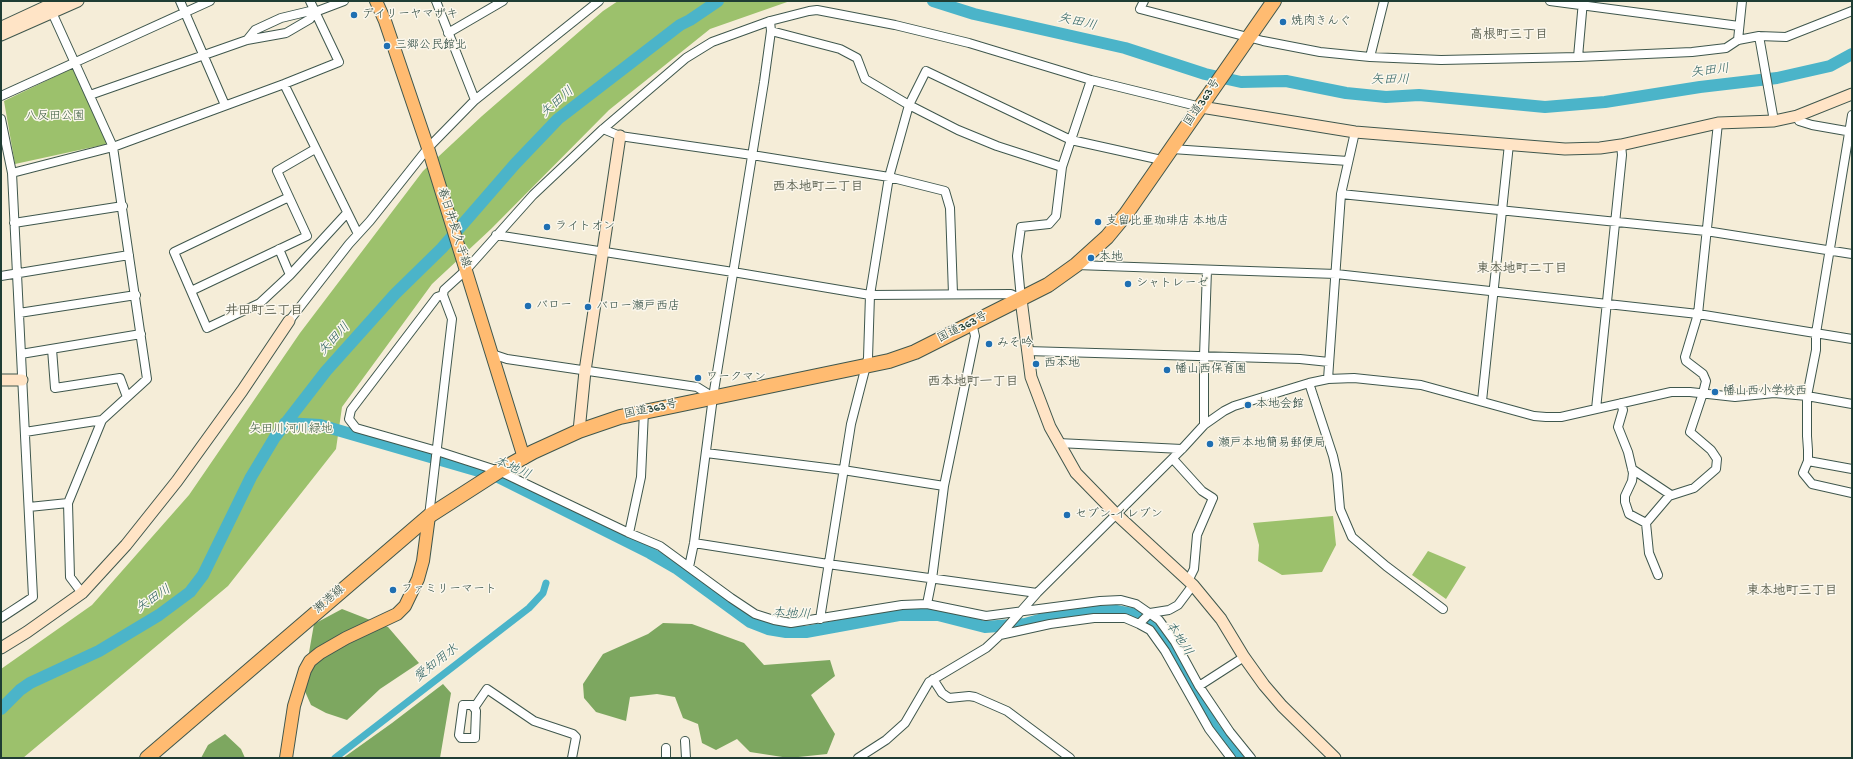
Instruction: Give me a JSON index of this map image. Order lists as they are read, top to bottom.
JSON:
{
  "streets": {
    "highway": ["国道363号", "瀬港線"],
    "main road": ["春日井長久手線"]
  },
  "crossings": [
    ["国道363号", "春日井長久手線"],
    ["国道363号", "瀬港線"],
    ["春日井長久手線", "瀬港線"]
  ],
  "districts": [
    "高根町三丁目",
    "西本地町二丁目",
    "東本地町二丁目",
    "井田町三丁目",
    "西本地町一丁目",
    "東本地町三丁目"
  ],
  "water": ["矢田川", "本地川", "愛知用水"],
  "parks": ["八反田公園", "矢田川河川緑地"],
  "places": [
    "デイリーヤマザキ",
    "焼肉きんぐ",
    "三郷公民館北",
    "支留比亜珈琲店 本地店",
    "ライトオン",
    "本地",
    "シャトレーゼ",
    "バロー",
    "バロー瀬戸西店",
    "みそ吟",
    "西本地",
    "幡山西保育園",
    "ワークマン",
    "幡山西小学校西",
    "本地会館",
    "瀬戸本地簡易郵便局",
    "セブン-イレブン",
    "ファミリーマート"
  ]
}
